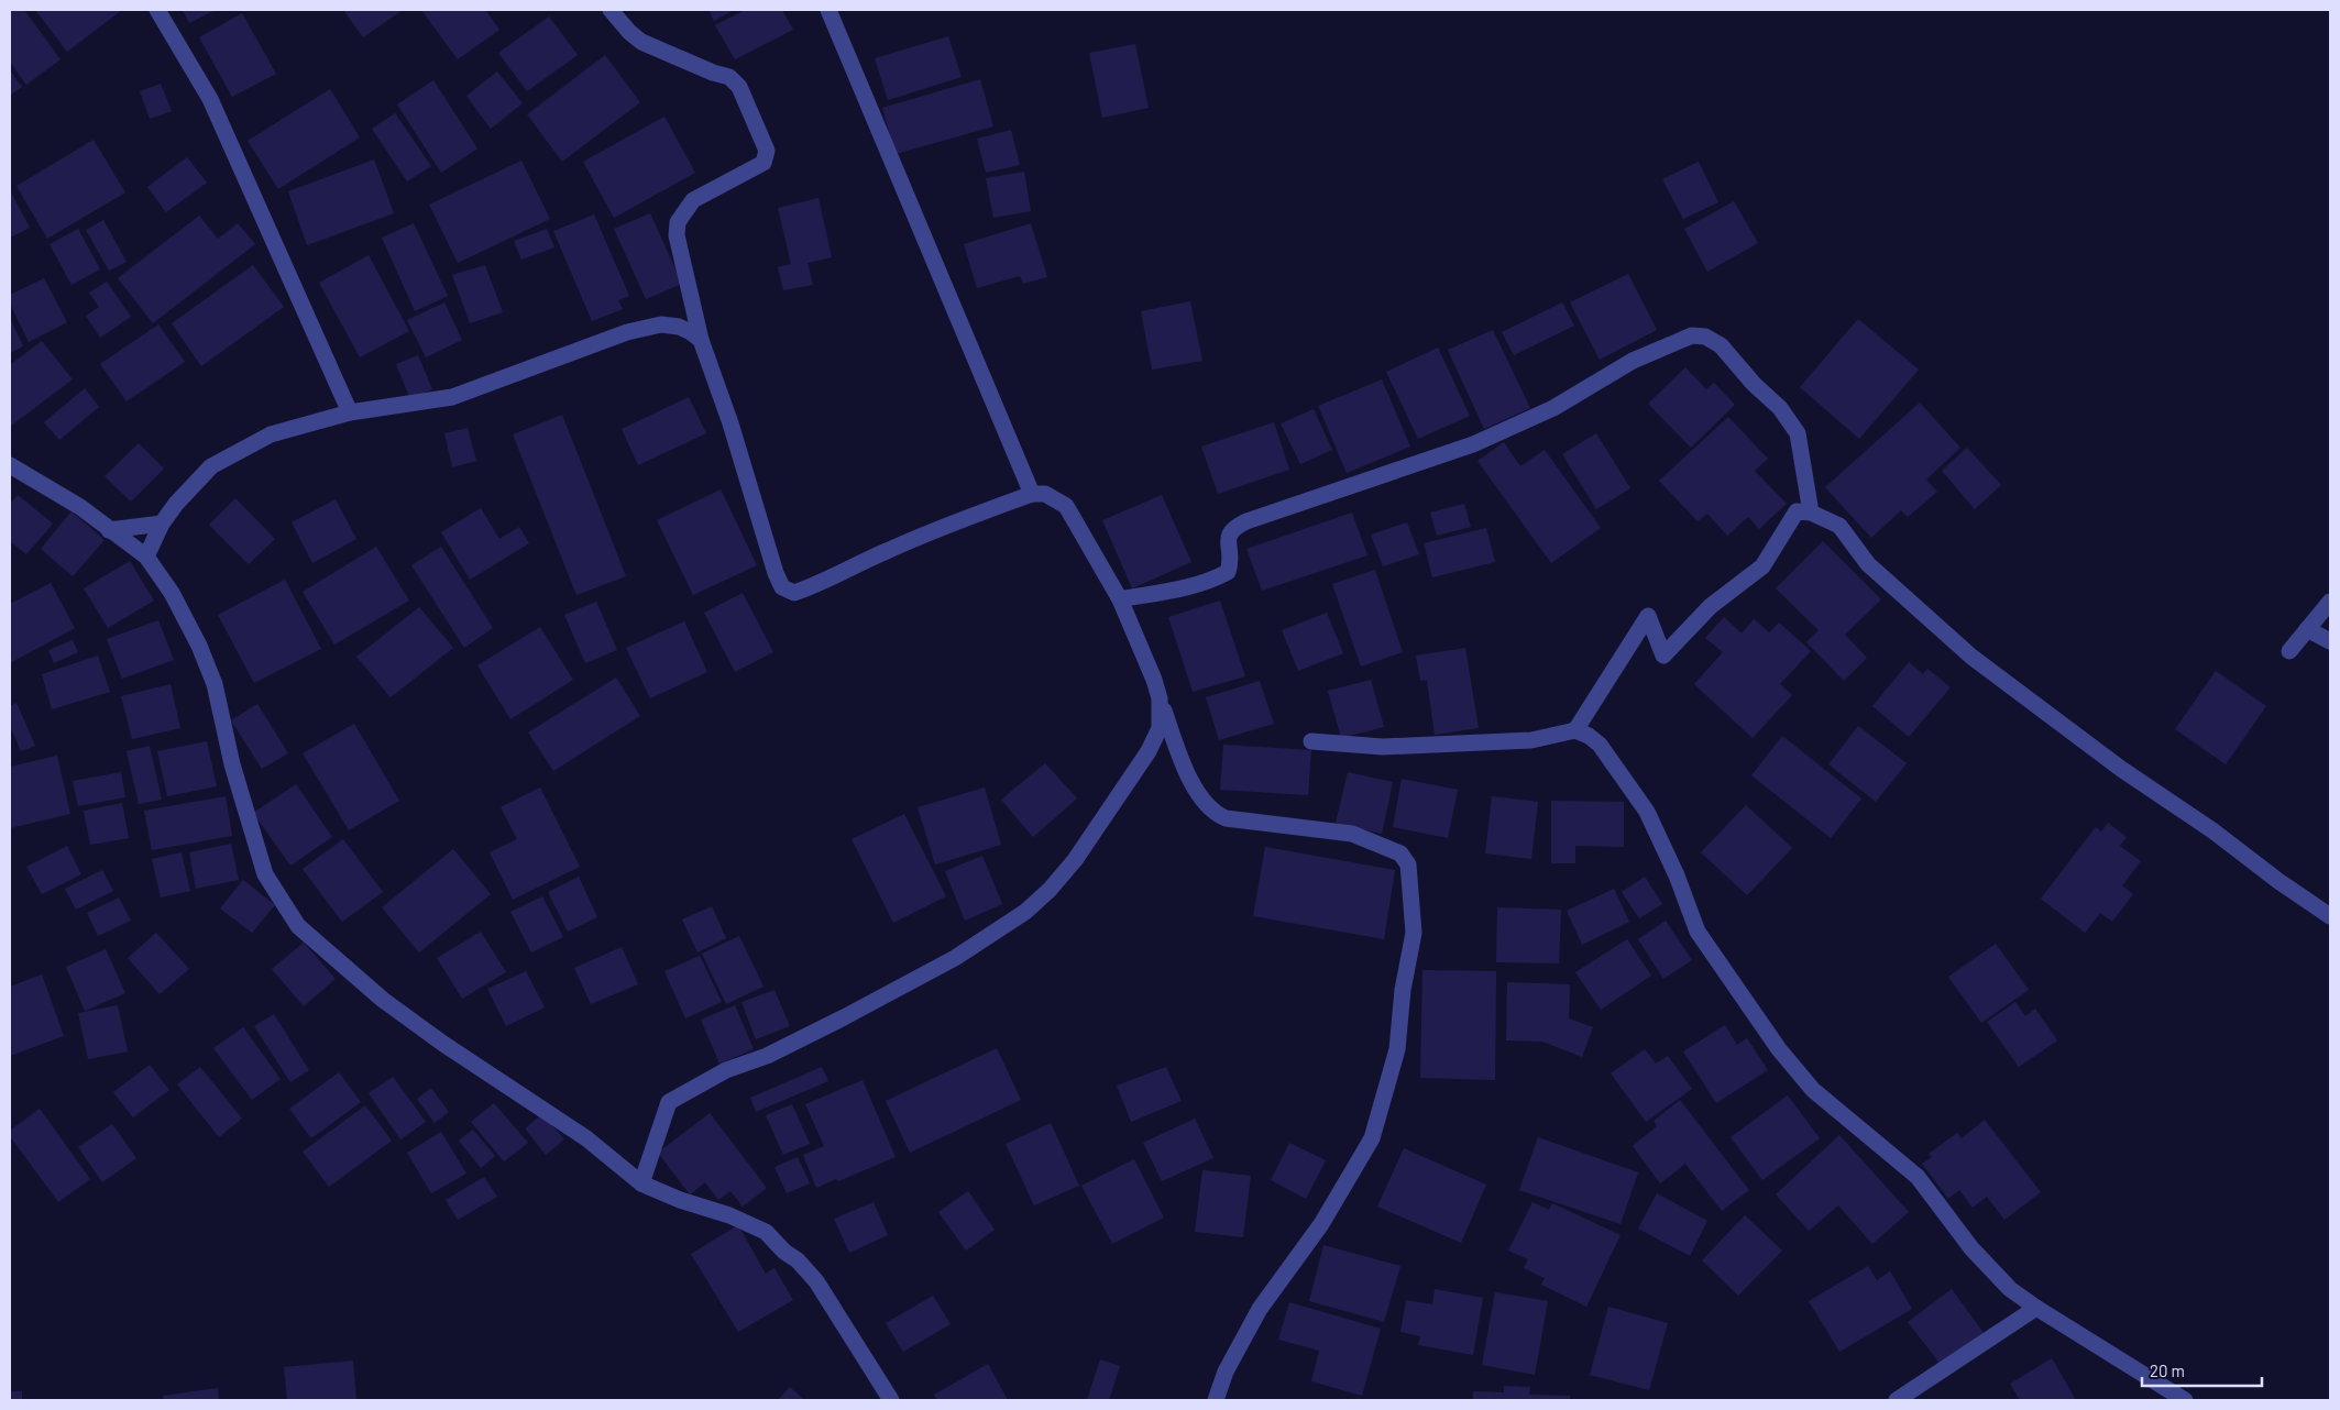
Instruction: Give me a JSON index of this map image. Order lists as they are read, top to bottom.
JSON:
{
  "scale_bar": "20 m"
}
